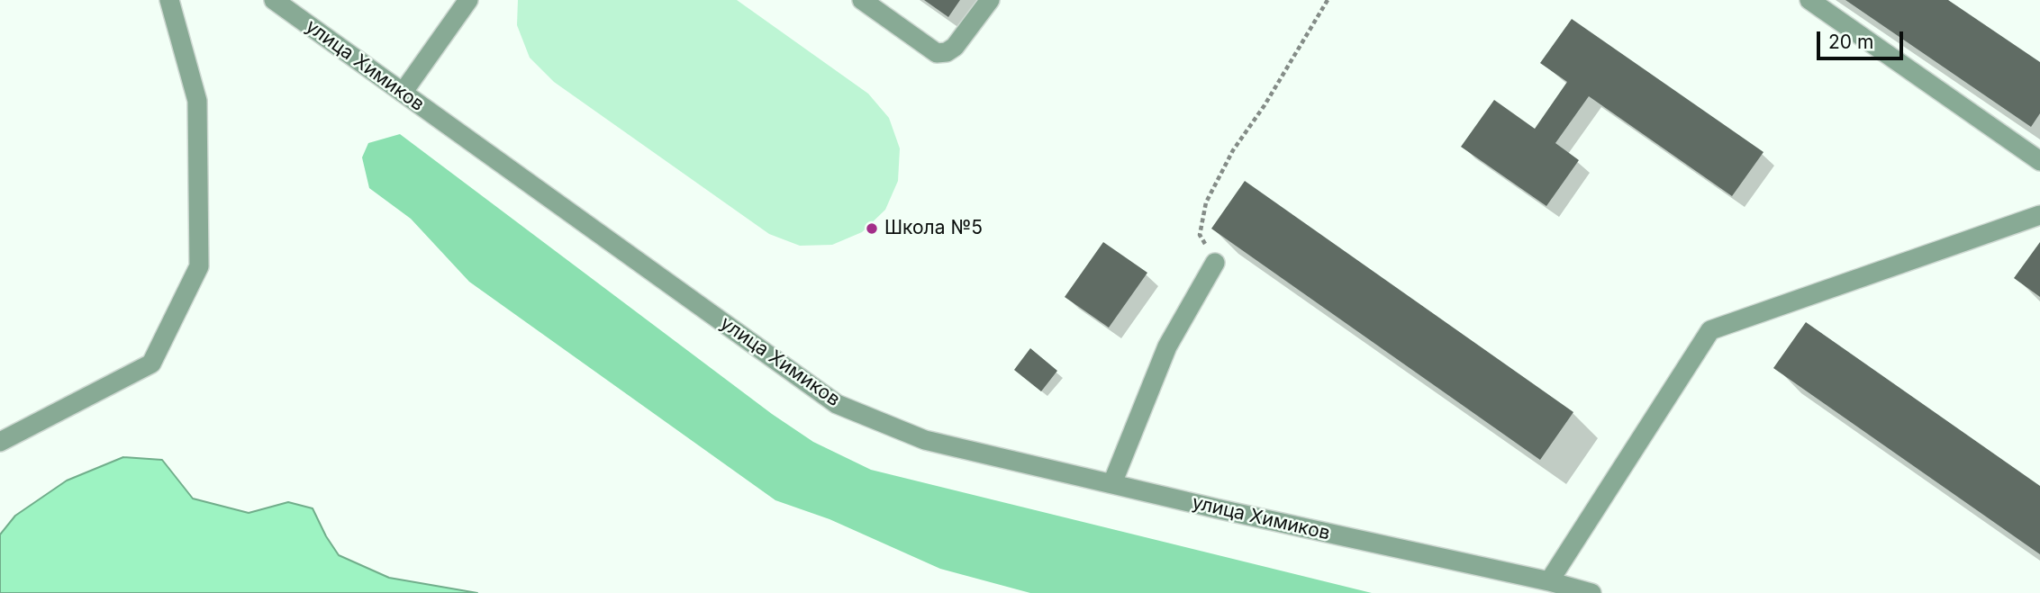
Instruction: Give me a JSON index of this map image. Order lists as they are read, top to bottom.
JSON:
{
  "streets": {
    "street": ["улица Химиков"]
  },
  "places": ["Школа №5"],
  "scale_bar": "20 m"
}
